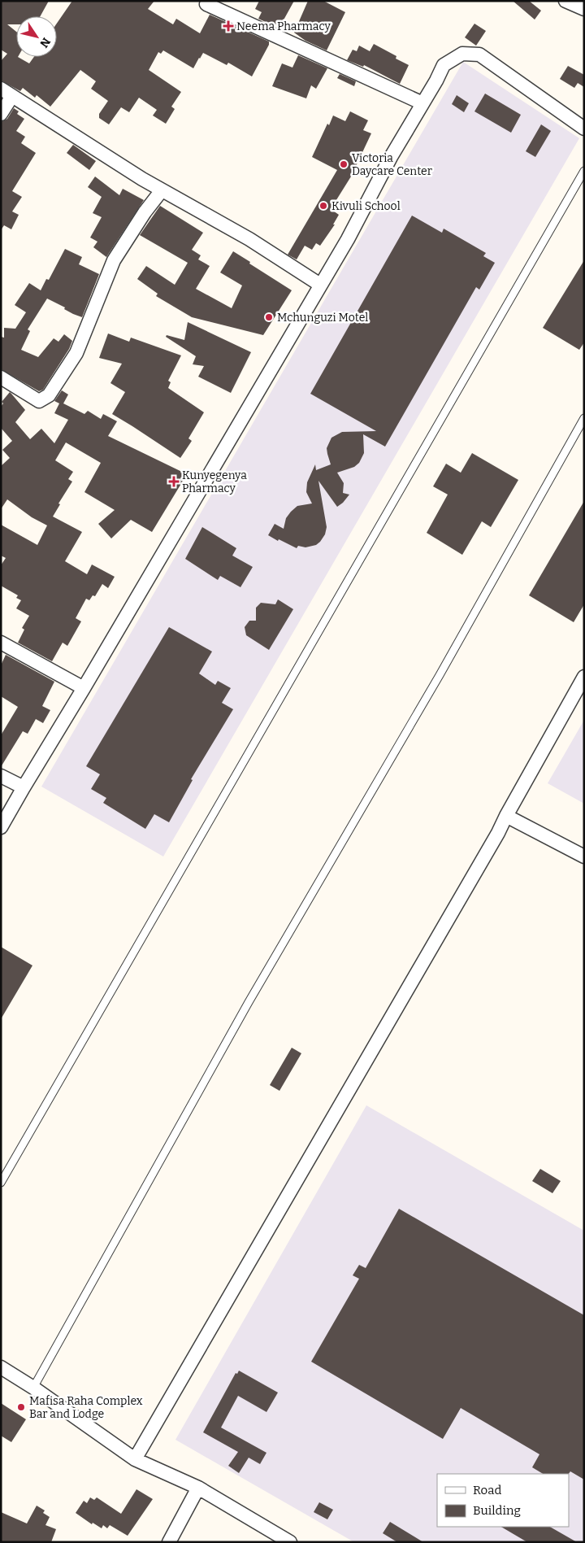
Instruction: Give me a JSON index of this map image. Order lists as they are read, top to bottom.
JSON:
{
  "places": {
    "health": ["Neema Pharmacy", "Kunyegenya Pharmacy"],
    "other": [
      "Victoria Daycare Center",
      "Kivuli School",
      "Mchunguzi Motel",
      "Mafisa Raha Complex Bar and Lodge"
    ]
  },
  "legend": ["Road", "Building"],
  "north": "bottom right"
}
